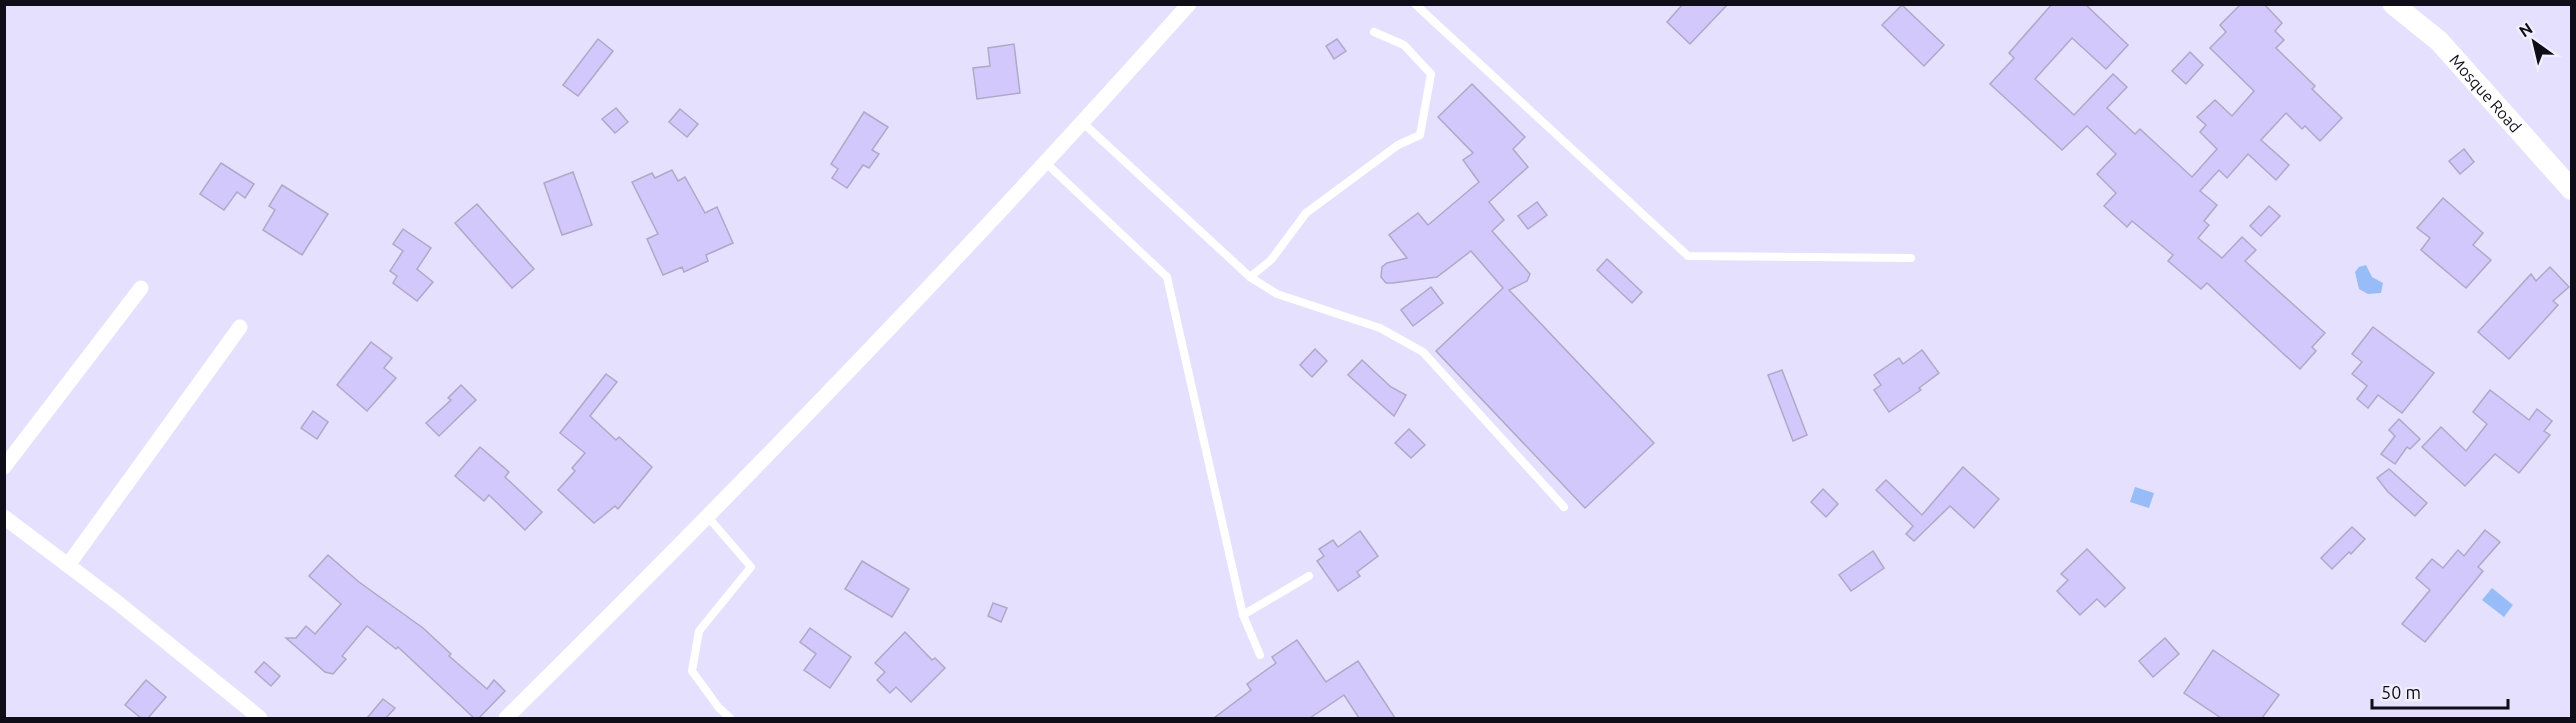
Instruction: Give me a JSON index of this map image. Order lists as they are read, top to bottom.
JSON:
{
  "streets": {
    "street": ["Mosque Road"]
  },
  "scale_bar": "50 m",
  "north": "top left"
}
